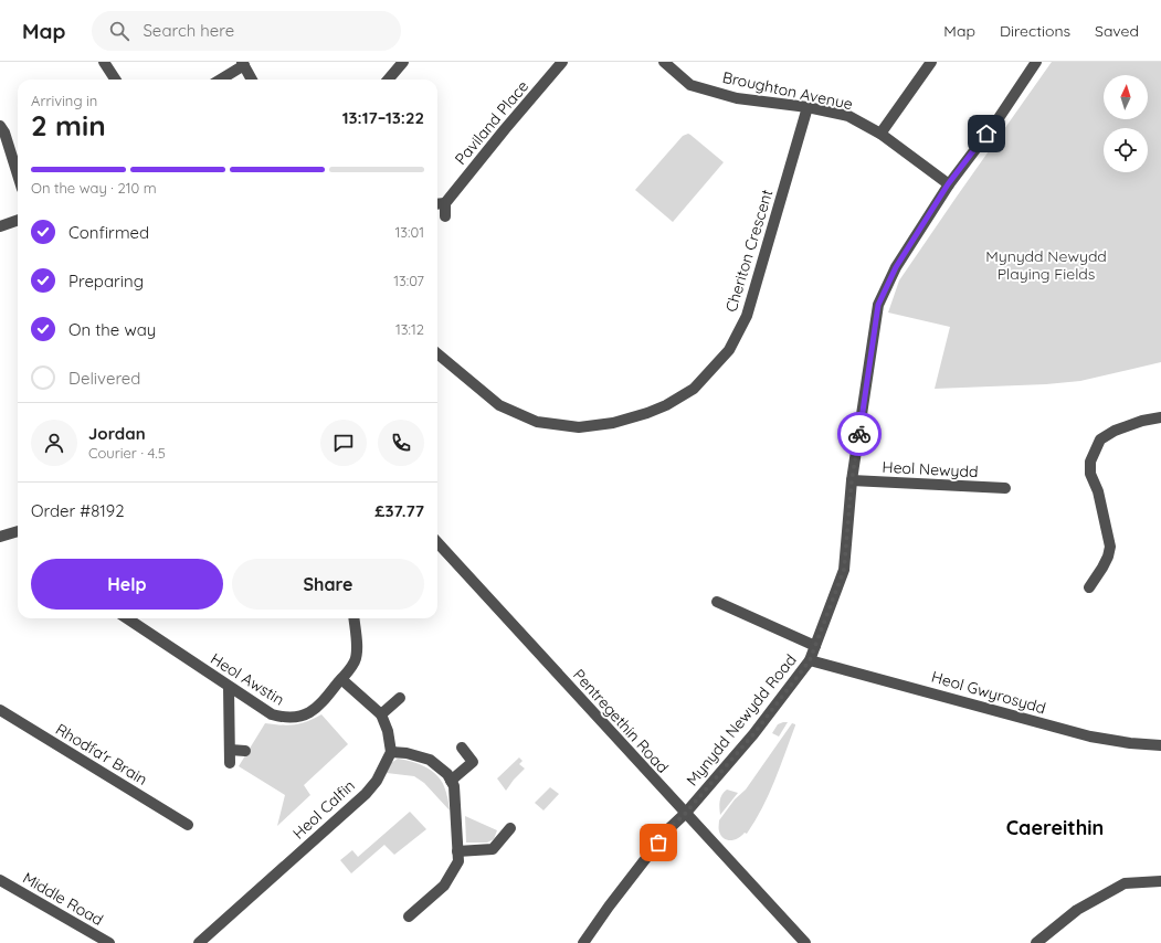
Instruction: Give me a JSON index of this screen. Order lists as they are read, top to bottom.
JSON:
{
  "streets": {
    "street": [
      "Broughton Avenue",
      "Paviland Place",
      "Cheriton Crescent",
      "Heol Newydd",
      "Heol Awstin",
      "Heol Gwyrosydd",
      "Mynydd Newydd Road",
      "Pentregethin Road",
      "Rhodfa'r Brain",
      "Heol Calfin",
      "Middle Road"
    ]
  },
  "crossings": [
    ["Broughton Avenue", "Cheriton Crescent"],
    ["Broughton Avenue", "Mynydd Newydd Road"],
    ["Heol Newydd", "Mynydd Newydd Road"],
    ["Heol Gwyrosydd", "Mynydd Newydd Road"],
    ["Mynydd Newydd Road", "Pentregethin Road"]
  ],
  "districts": ["Caereithin"],
  "parks": ["Mynydd Newydd Playing Fields"],
  "north": "top",
  "page": {
    "header": "Map",
    "search": "Search here",
    "nav": ["Map", "Directions", "Saved"],
    "heading": ["2 min", "Arriving in", "13:17–13:22"],
    "panel": [
      "Jordan",
      "Courier · 4.5",
      "Order #8192",
      "£37.77"
    ],
    "bar": "On the way · 210 m",
    "list": [
      ["Confirmed", "13:01"],
      ["Preparing", "13:07"],
      ["On the way", "13:12"],
      "Delivered"
    ],
    "buttons": ["Help", "Share"]
  }
}
